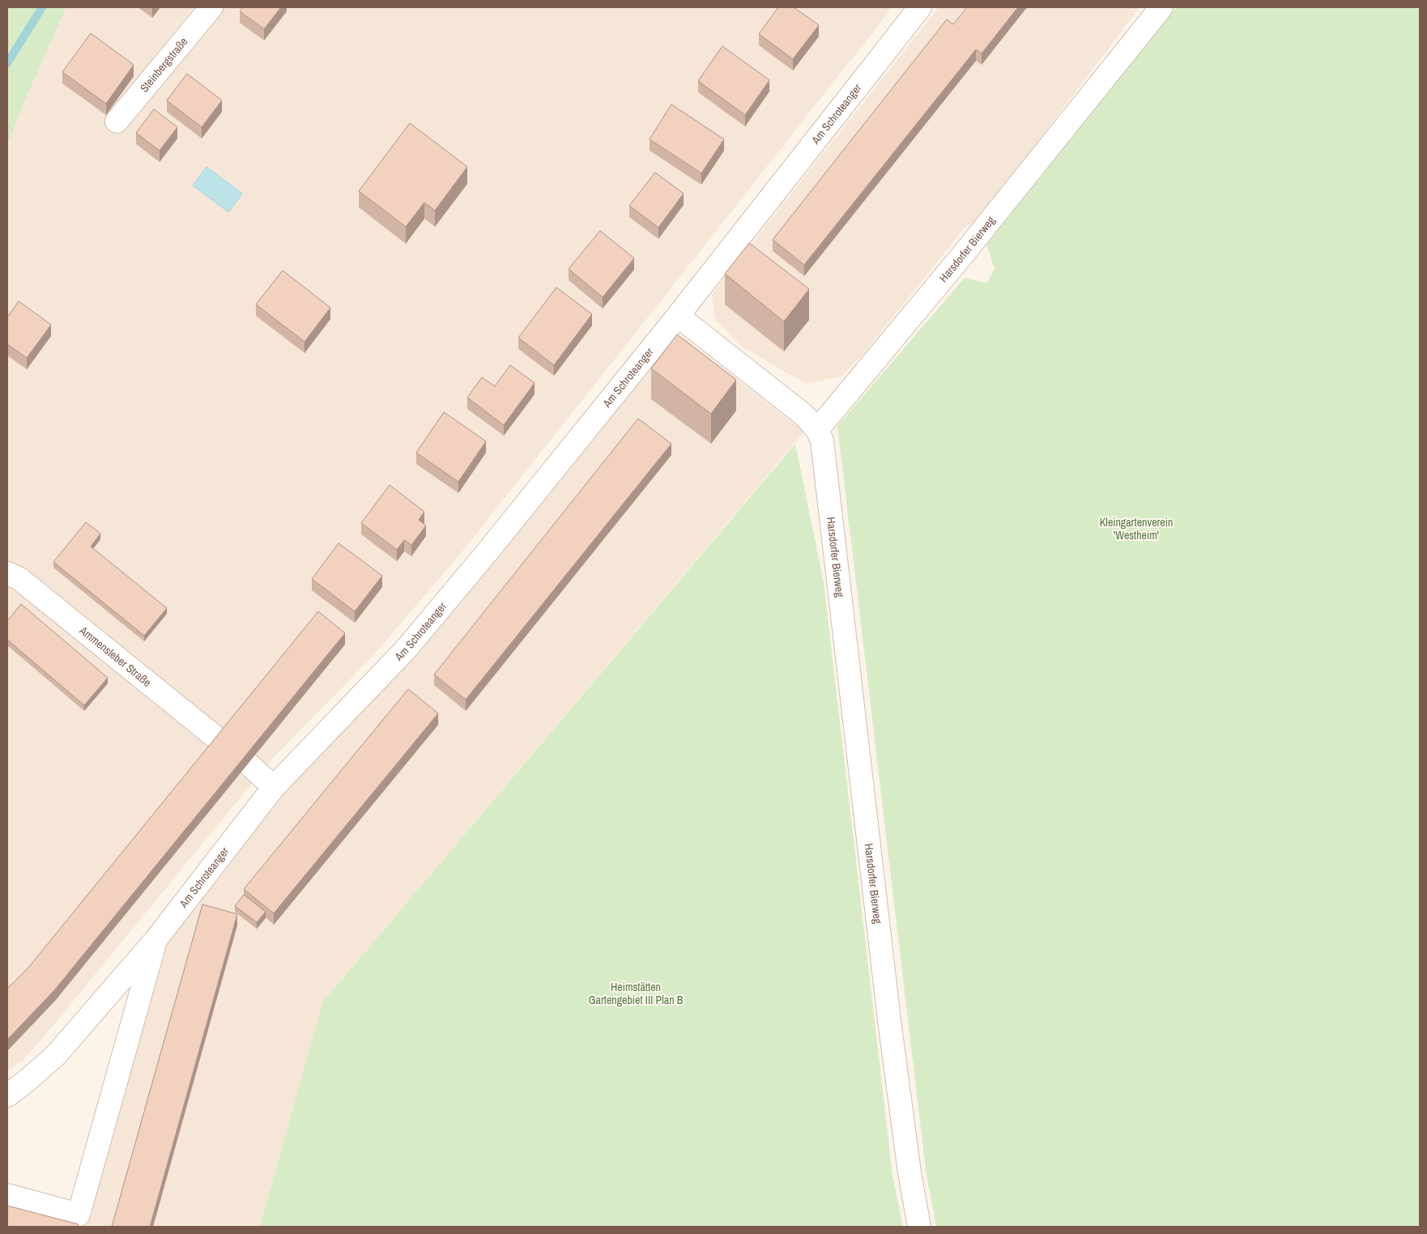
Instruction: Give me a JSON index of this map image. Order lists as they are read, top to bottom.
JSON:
{
  "streets": {
    "street": [
      "Steinbergstraße",
      "Am Schroteanger",
      "Harsdorfer Bierweg",
      "Ammensleber Straße"
    ]
  },
  "parks": ["Kleingartenverein 'Westheim'", "Heimstätten Gartengebiet III Plan B"]
}
